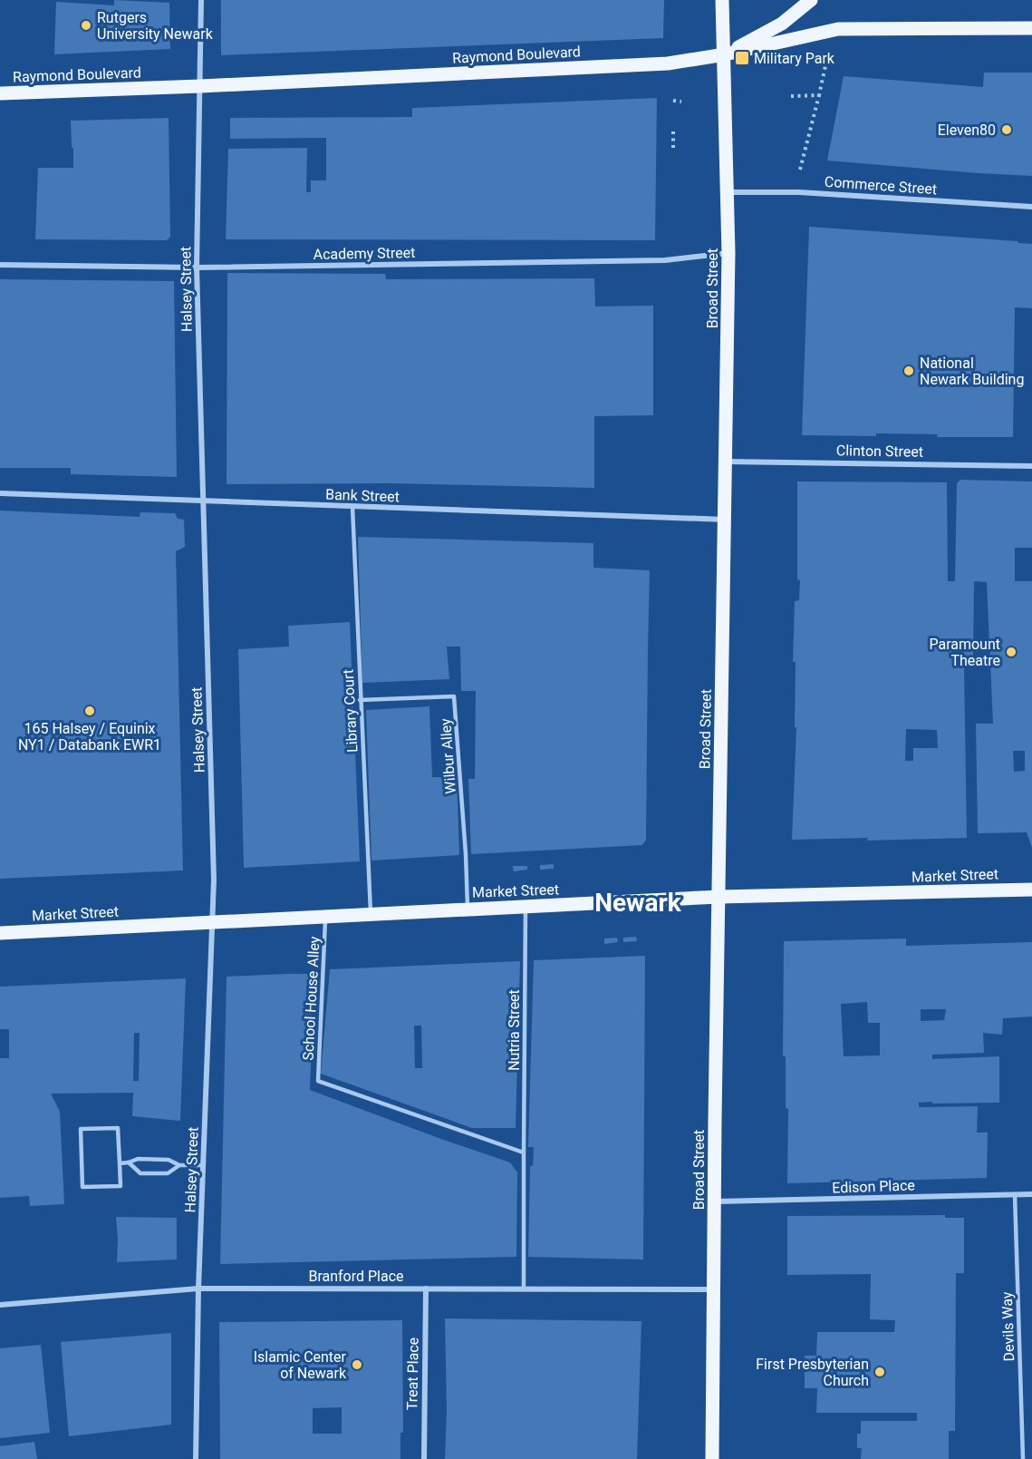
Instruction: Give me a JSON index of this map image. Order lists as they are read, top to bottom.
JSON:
{
  "streets": {
    "main road": ["Raymond Boulevard", "Broad Street", "Market Street"],
    "street": [
      "Commerce Street",
      "Academy Street",
      "Halsey Street",
      "Clinton Street",
      "Bank Street",
      "Edison Place",
      "Branford Place",
      "Treat Place"
    ],
    "lane": [
      "Library Court",
      "Wilbur Alley",
      "School House Alley",
      "Nutria Street",
      "Devils Way"
    ]
  },
  "crossings": [
    ["Raymond Boulevard", "Broad Street"],
    ["Raymond Boulevard", "Halsey Street"],
    ["Commerce Street", "Broad Street"],
    ["Academy Street", "Broad Street"],
    ["Academy Street", "Halsey Street"],
    ["Broad Street", "Clinton Street"],
    ["Broad Street", "Bank Street"],
    ["Broad Street", "Market Street"],
    ["Broad Street", "Edison Place"],
    ["Broad Street", "Branford Place"],
    ["Halsey Street", "Bank Street"],
    ["Halsey Street", "Market Street"],
    ["Halsey Street", "Branford Place"],
    ["Bank Street", "Library Court"],
    ["Library Court", "Wilbur Alley"],
    ["Library Court", "Market Street"],
    ["Wilbur Alley", "Market Street"],
    ["Market Street", "School House Alley"],
    ["Market Street", "Nutria Street"],
    ["School House Alley", "Nutria Street"],
    ["Nutria Street", "Branford Place"],
    ["Edison Place", "Devils Way"],
    ["Branford Place", "Treat Place"]
  ],
  "districts": ["Newark"],
  "places": {
    "other": [
      "Rutgers University Newark",
      "Eleven80",
      "National Newark Building",
      "Paramount Theatre",
      "165 Halsey / Equinix NY1 / Databank EWR1",
      "Islamic Center of Newark",
      "First Presbyterian Church"
    ],
    "transit": ["Military Park"]
  }
}
